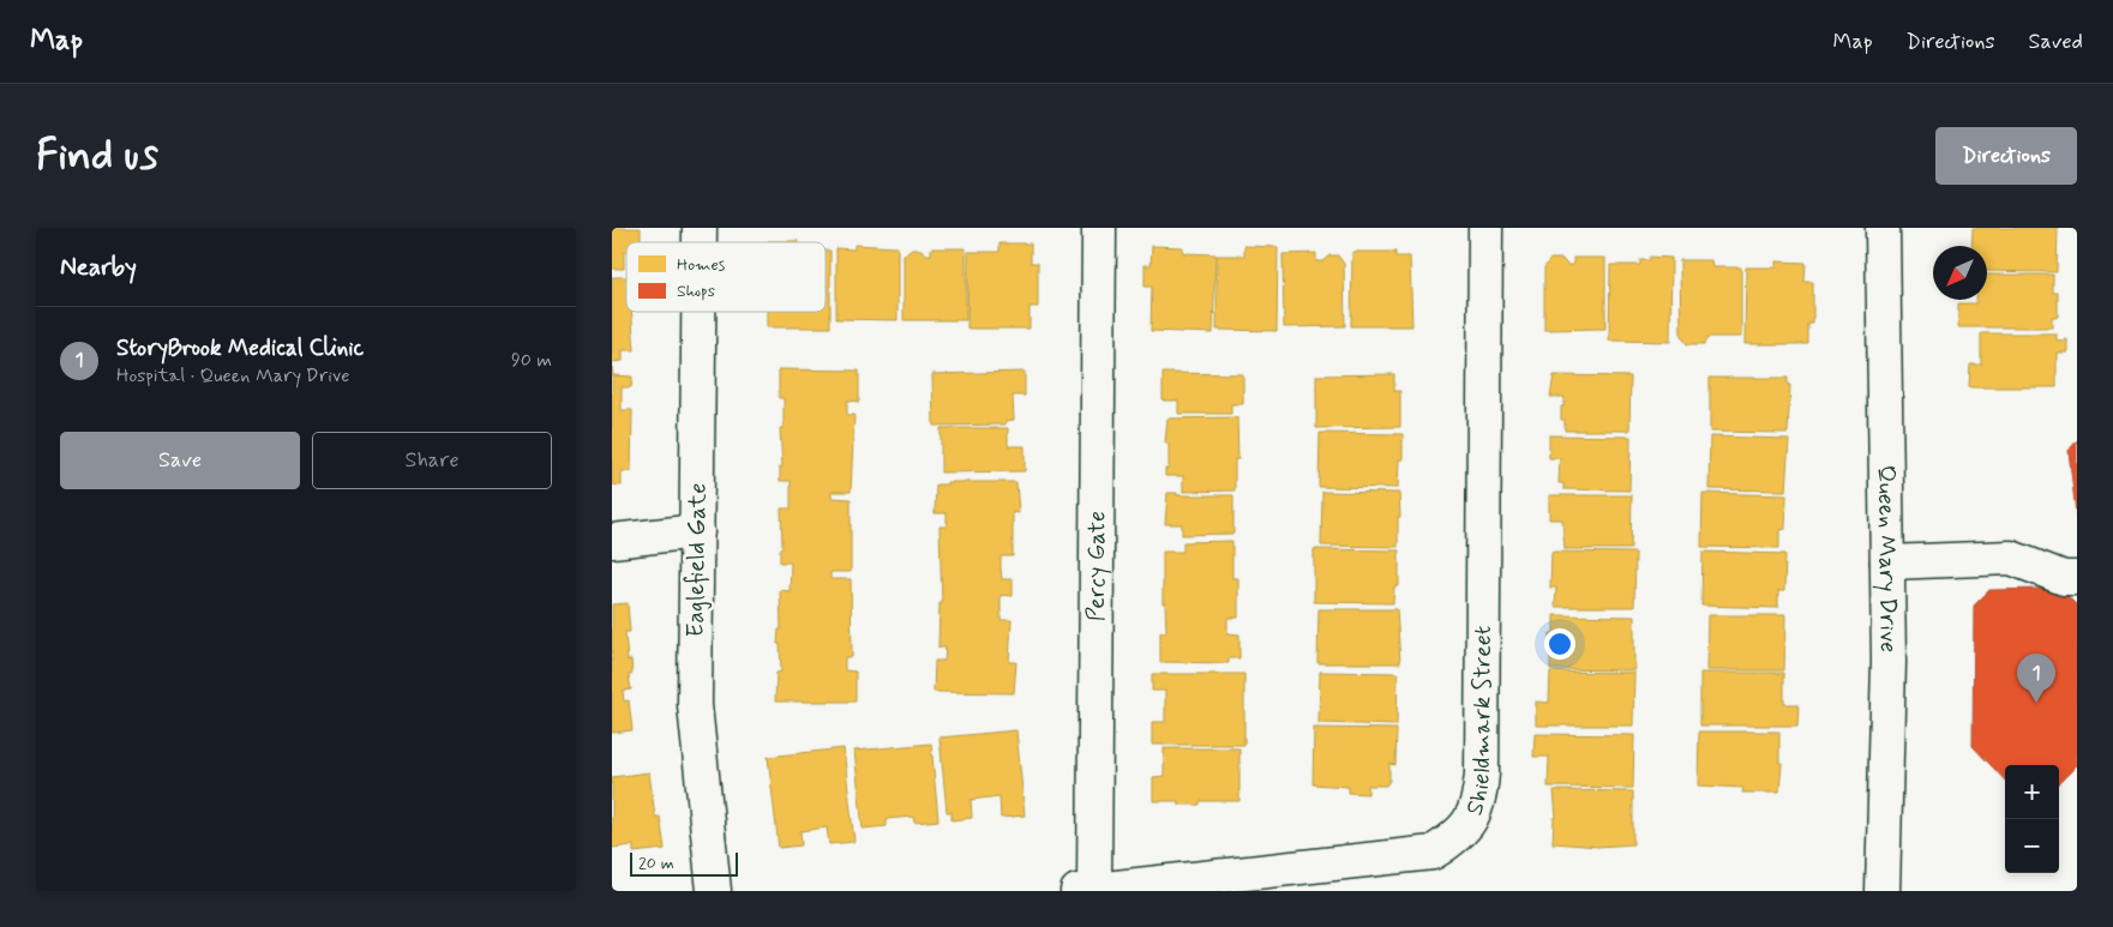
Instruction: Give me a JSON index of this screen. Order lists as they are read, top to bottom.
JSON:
{
  "streets": {
    "street": [
      "Eaglefield Gate",
      "Queen Mary Drive",
      "Percy Gate",
      "Shieldmark Street"
    ]
  },
  "crossings": [
    ["Percy Gate", "Shieldmark Street"]
  ],
  "legend": ["Homes", "Shops"],
  "scale_bar": "20 m",
  "north": "bottom left",
  "page": {
    "header": "Map",
    "nav": ["Map", "Directions", "Saved"],
    "buttons": [
      "Directions",
      ["Save", "Share"]
    ],
    "title": "Find us",
    "heading": "Nearby",
    "list": [
      {
        "mark": "1",
        "name": "StoryBrook Medical Clinic",
        "note": "Hospital · Queen Mary Drive",
        "value": "90 m"
      }
    ],
    "pins": "1",
    "map_buttons": ["+", "−"],
    "scale": "20 m"
  }
}
